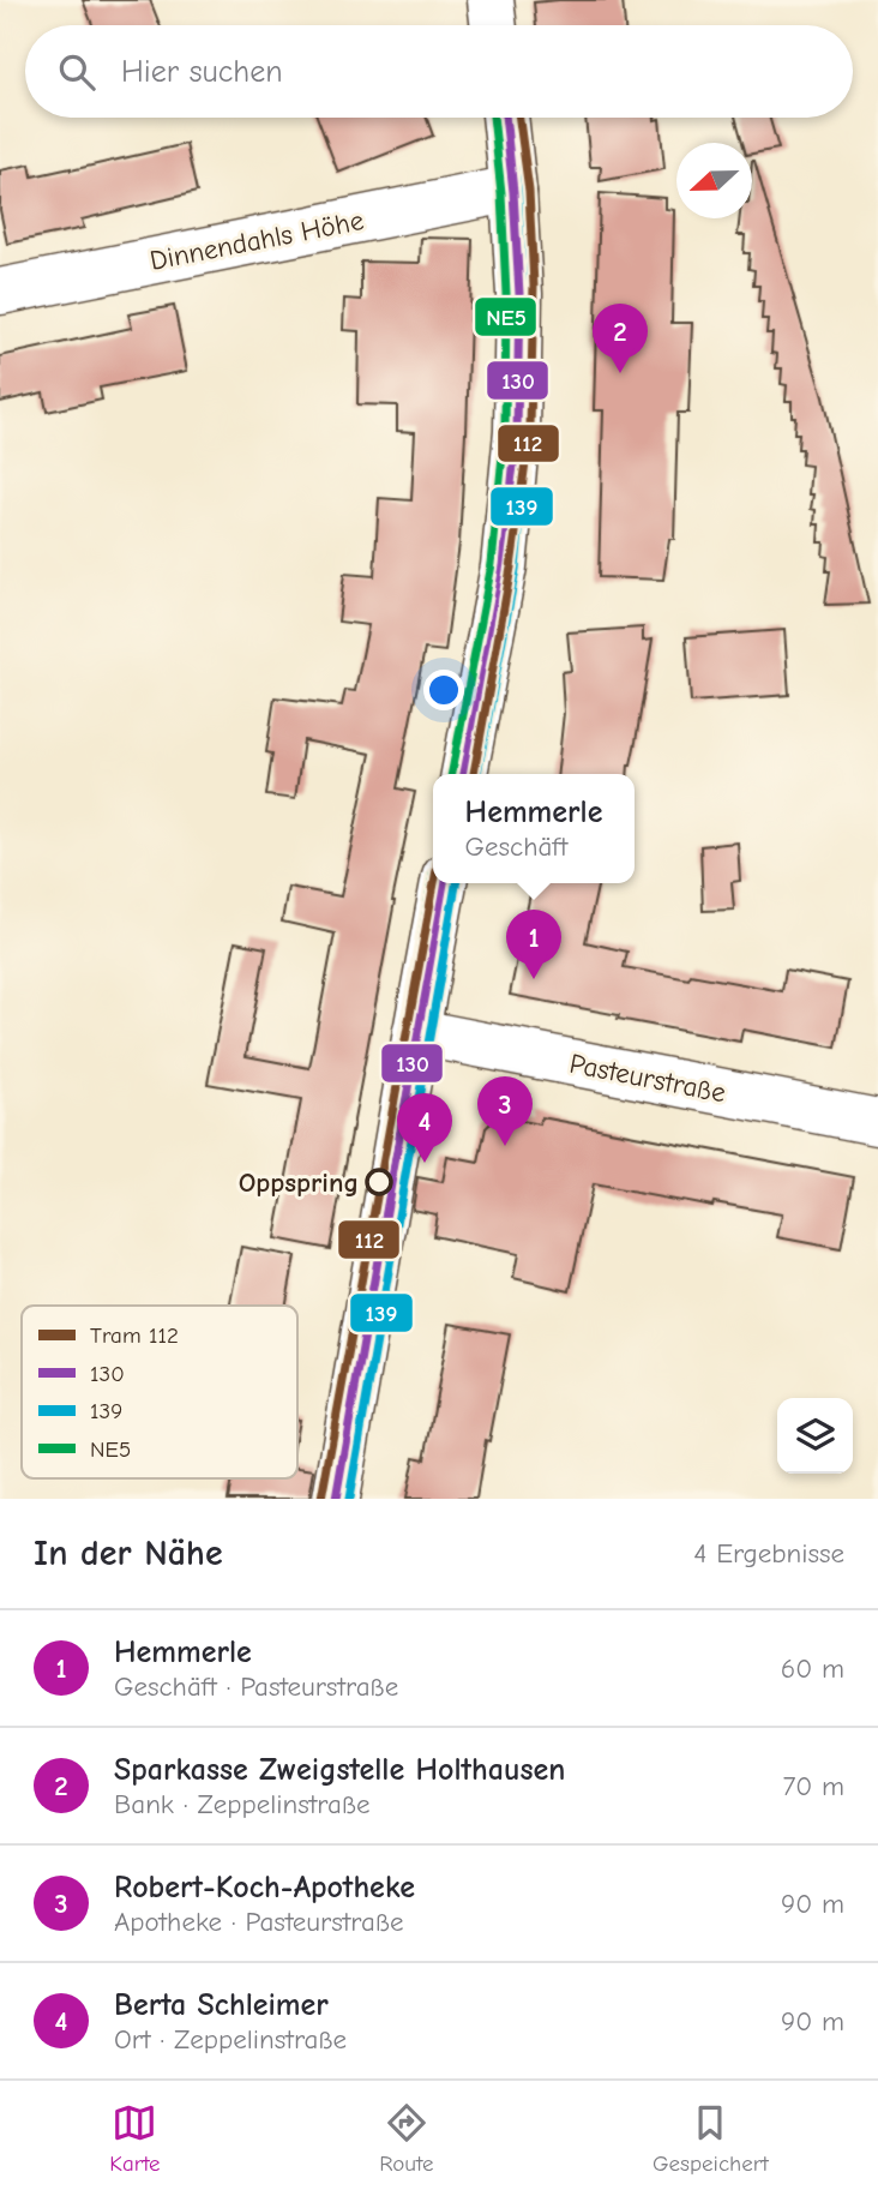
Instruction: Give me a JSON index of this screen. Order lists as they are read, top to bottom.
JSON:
{
  "streets": {
    "main road": ["Dinnendahls Höhe", "Pasteurstraße"]
  },
  "places": ["Oppspring"],
  "lines": [
    "tram line 112",
    "transit line 130",
    "transit line 139",
    "transit line NE5"
  ],
  "legend": [
    "Tram 112",
    "130",
    "139",
    "NE5"
  ],
  "north": "left",
  "page": {
    "search": "Hier suchen",
    "pins": [
      "2",
      "1",
      "3",
      "4"
    ],
    "popup": ["Hemmerle", "Geschäft"],
    "heading": ["In der Nähe", "4 Ergebnisse"],
    "list": [
      {
        "mark": "1",
        "name": "Hemmerle",
        "note": "Geschäft · Pasteurstraße",
        "value": "60 m"
      },
      {
        "mark": "2",
        "name": "Sparkasse Zweigstelle Holthausen",
        "note": "Bank · Zeppelinstraße",
        "value": "70 m"
      },
      {
        "mark": "3",
        "name": "Robert-Koch-Apotheke",
        "note": "Apotheke · Pasteurstraße",
        "value": "90 m"
      },
      {
        "mark": "4",
        "name": "Berta Schleimer",
        "note": "Ort · Zeppelinstraße",
        "value": "90 m"
      }
    ],
    "nav": ["Karte", "Route", "Gespeichert"]
  }
}
